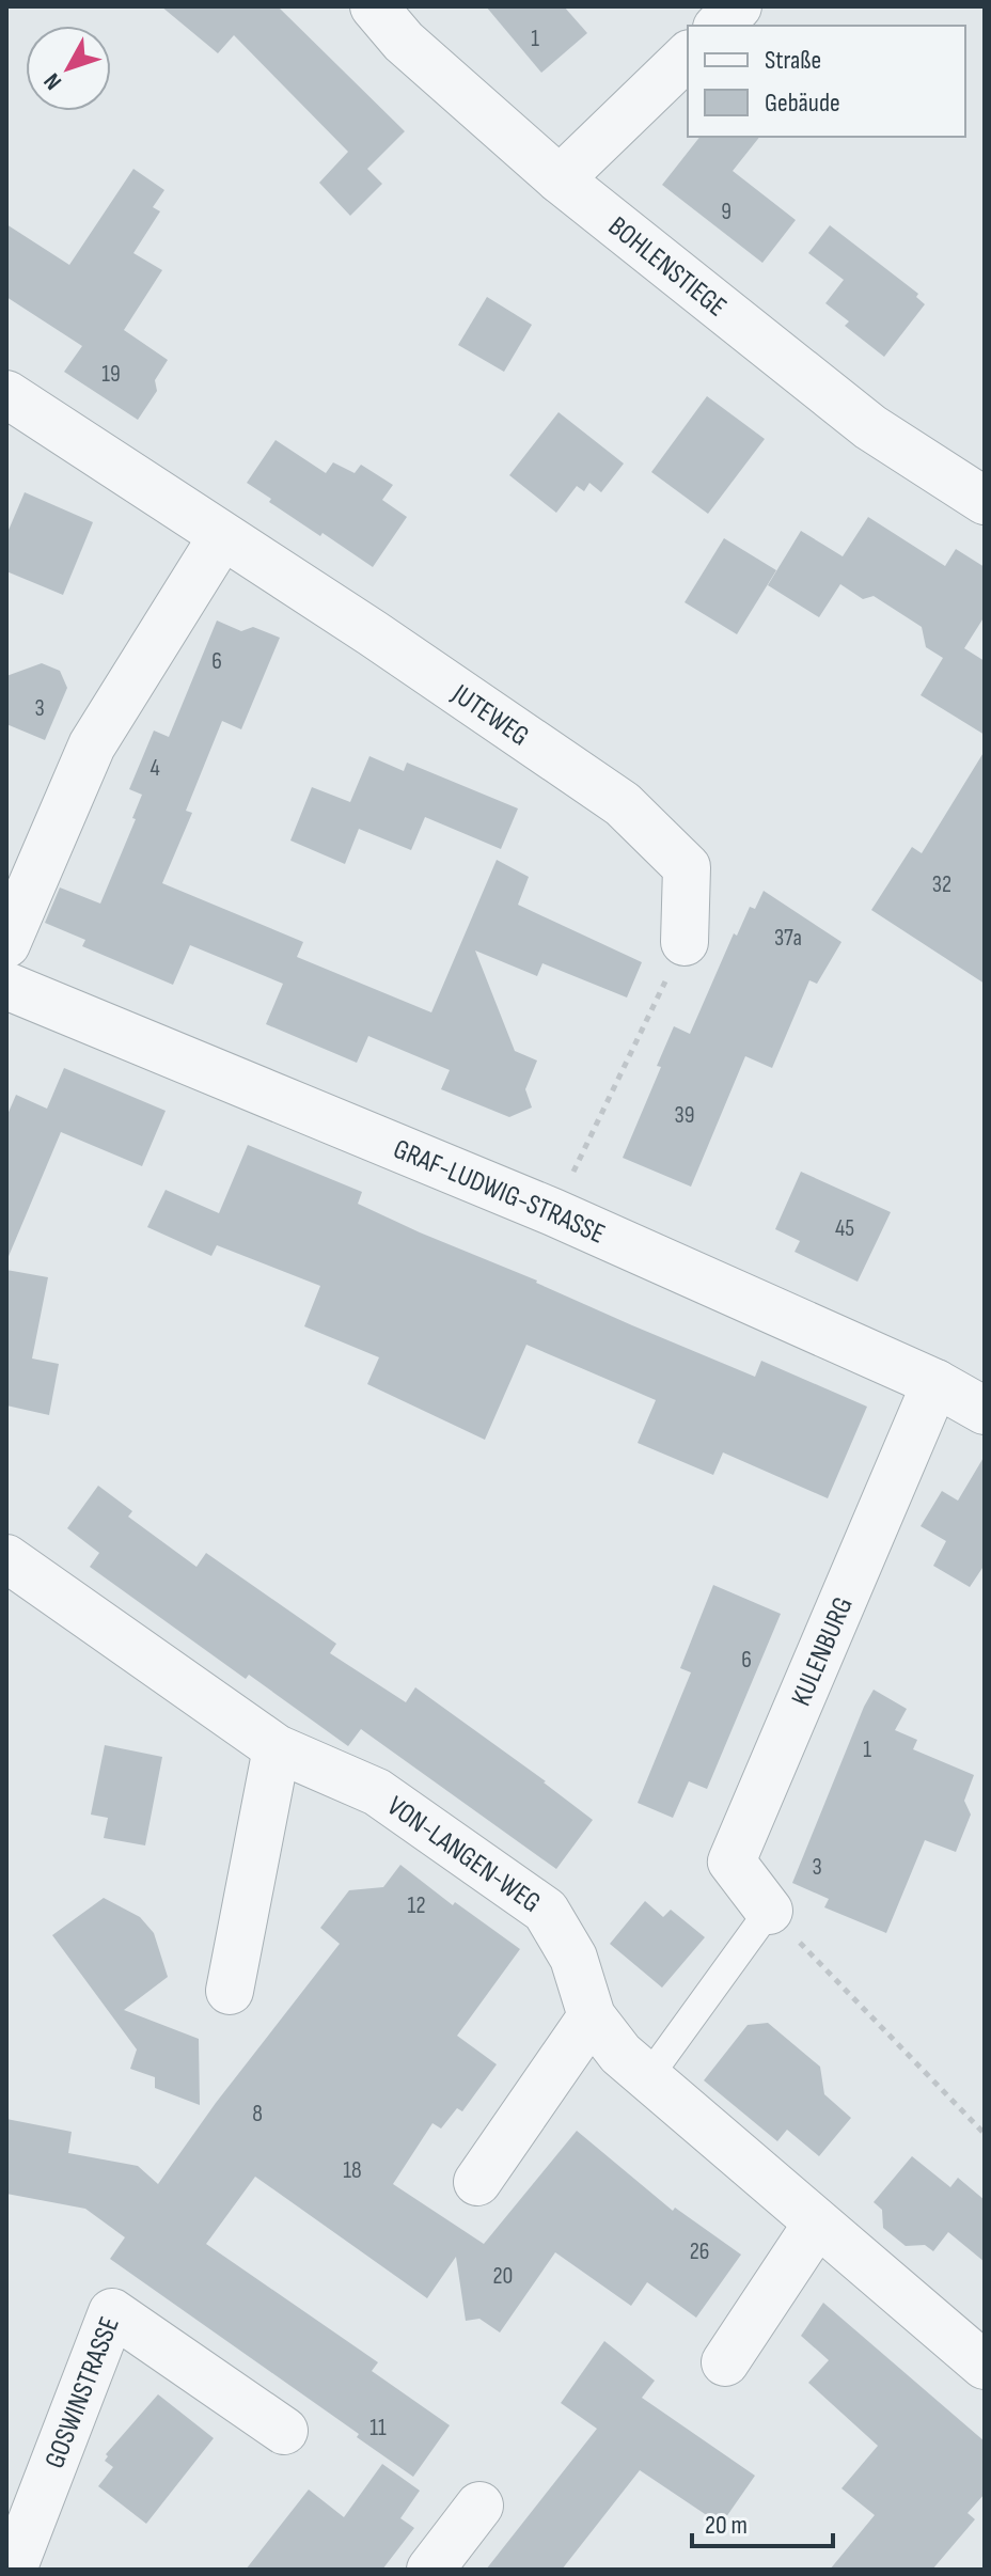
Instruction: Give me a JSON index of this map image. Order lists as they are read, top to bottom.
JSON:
{
  "streets": {
    "street": [
      "BOHLENSTIEGE",
      "JUTEWEG",
      "GRAF-LUDWIG-STRASSE",
      "KULENBURG",
      "VON-LANGEN-WEG",
      "GOSWINSTRASSE"
    ]
  },
  "crossings": [
    ["GRAF-LUDWIG-STRASSE", "KULENBURG"]
  ],
  "house_numbers": [
    "1",
    "9",
    "19",
    "6",
    "3",
    "4",
    "32",
    "37a",
    "39",
    "45",
    "6",
    "1",
    "3",
    "12",
    "8",
    "18",
    "26",
    "20",
    "11"
  ],
  "legend": ["Straße", "Gebäude"],
  "scale_bar": "20 m",
  "north": "bottom left"
}
